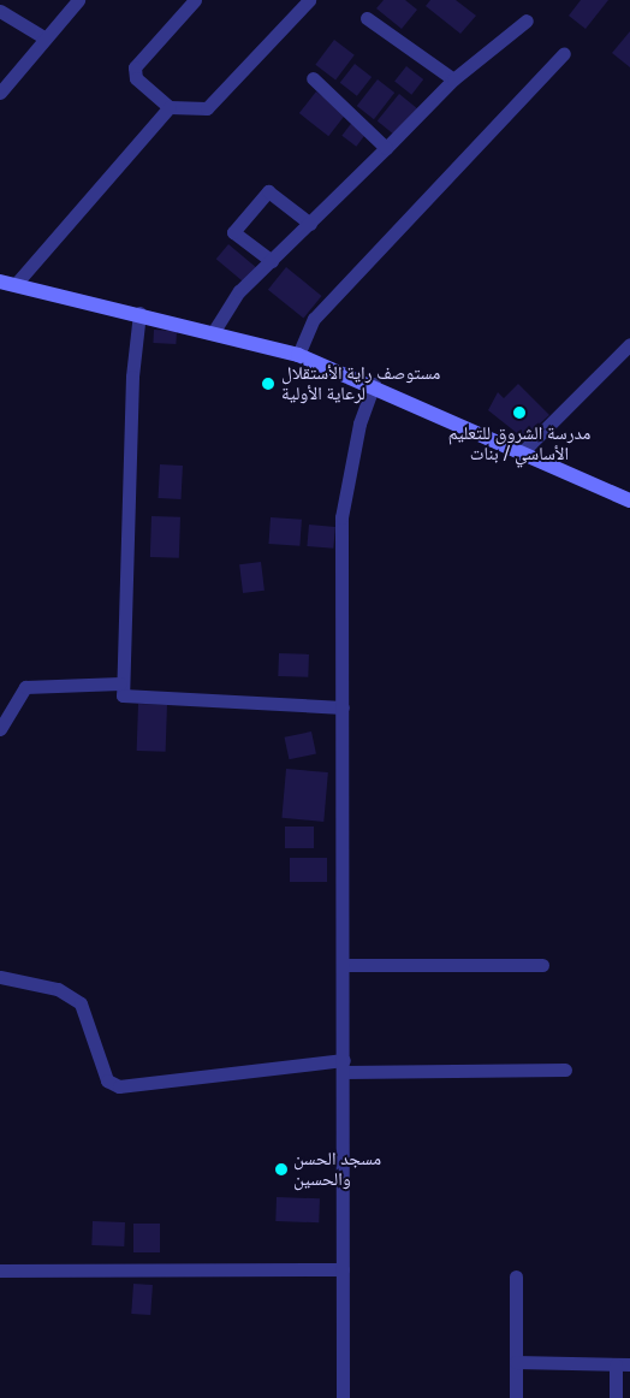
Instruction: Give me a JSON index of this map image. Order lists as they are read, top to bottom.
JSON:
{
  "places": ["مستوصف راية الأستقلال لرعاية الأولية", "مدرسة الشروق للتعليم الأساسي / بنات", "مسجد الحسن والحسين"]
}
